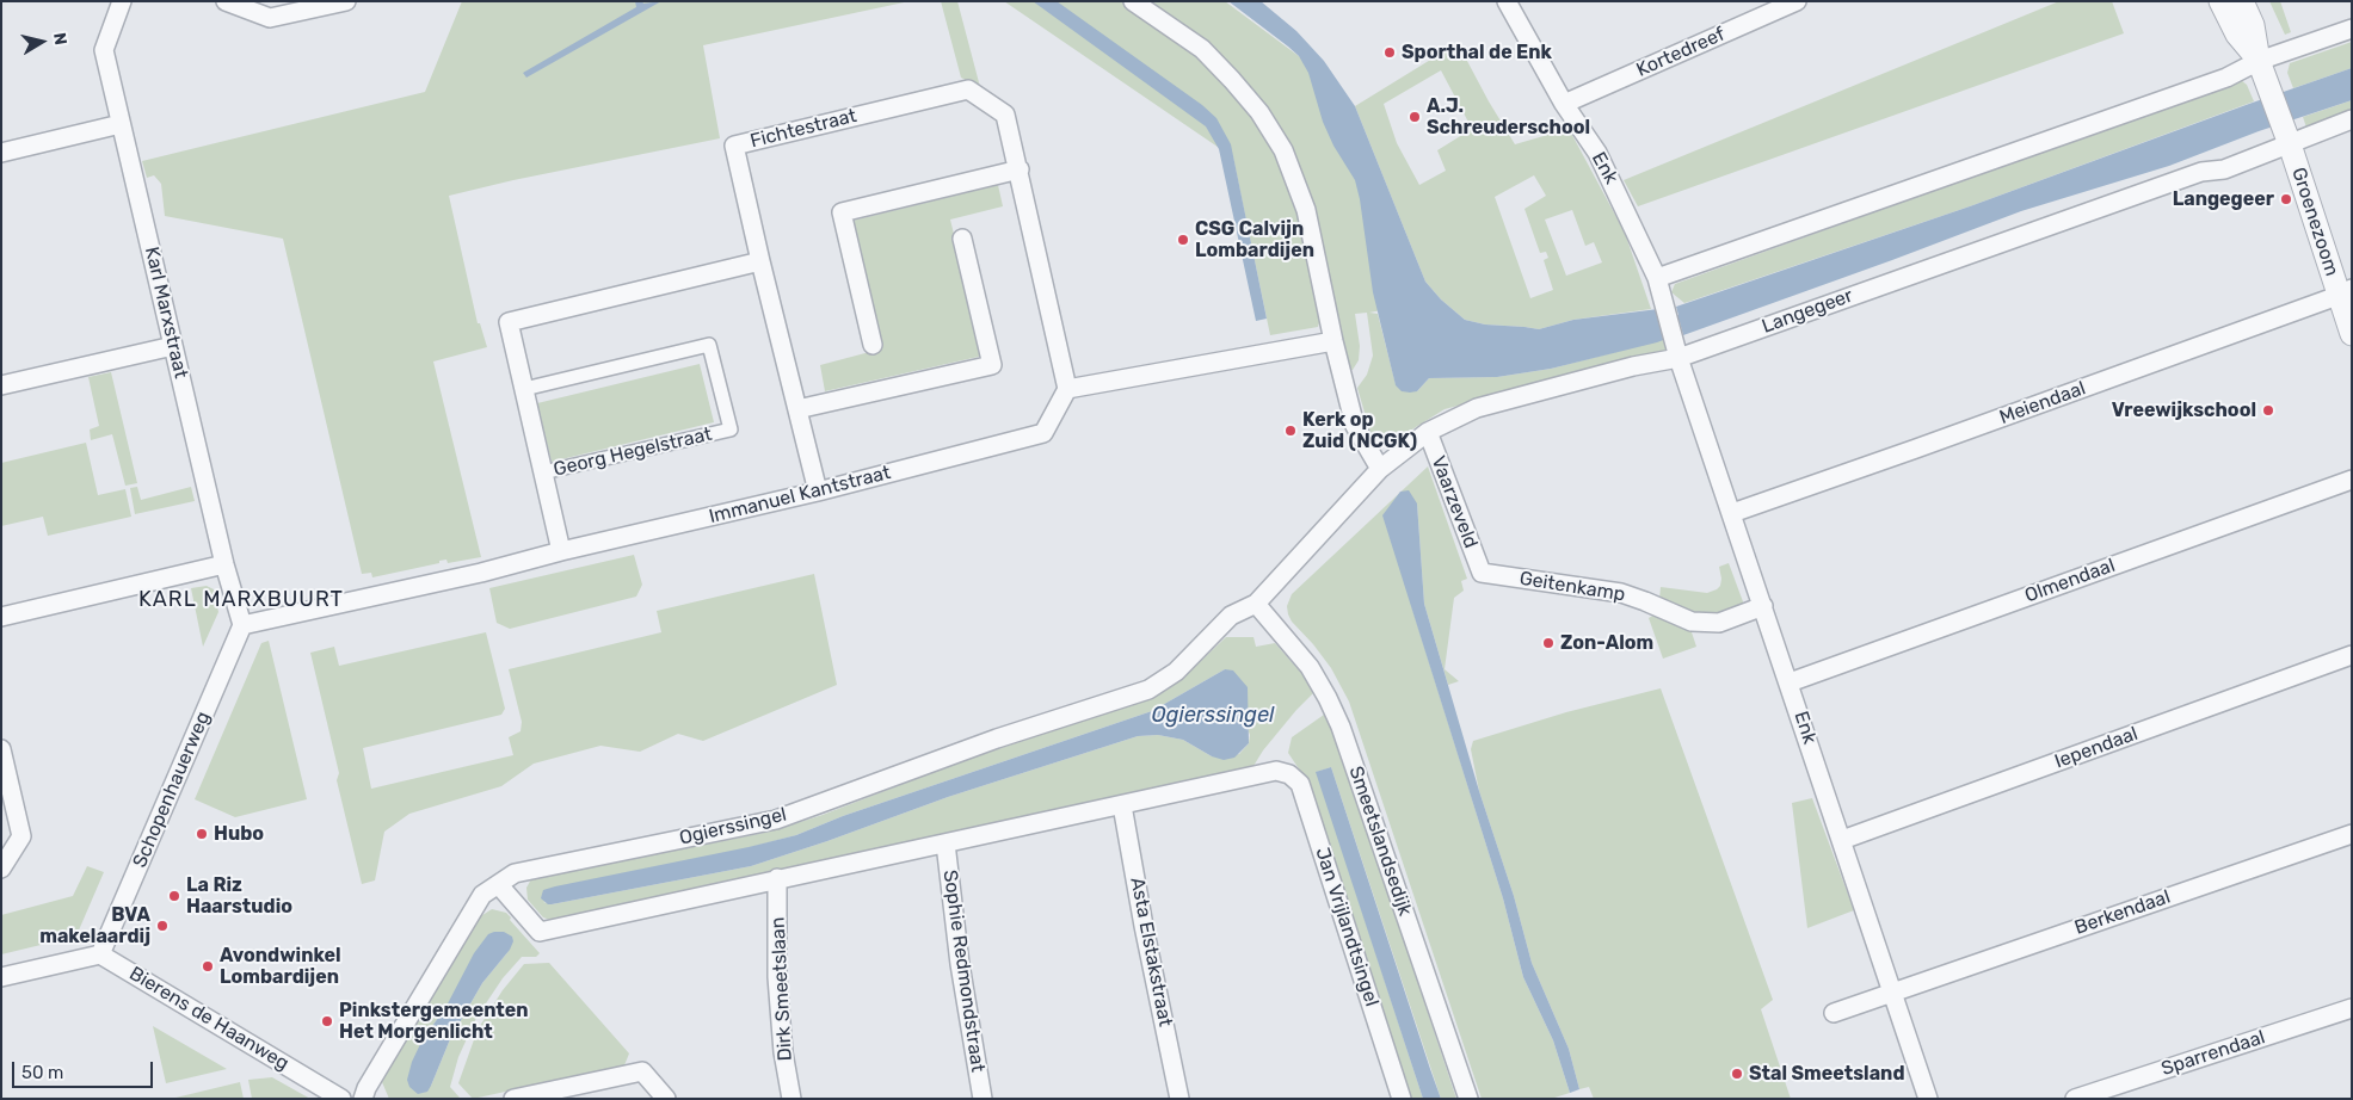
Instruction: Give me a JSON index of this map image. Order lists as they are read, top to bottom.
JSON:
{
  "streets": {
    "street": [
      "Kortedreef",
      "Fichtestraat",
      "Enk",
      "Groenezoom",
      "Langegeer",
      "Karl Marxstraat",
      "Meiendaal",
      "Georg Hegelstraat",
      "Immanuel Kantstraat",
      "Vaarzeveld",
      "Olmendaal",
      "Geitenkamp",
      "Iependaal",
      "Schopenhauerweg",
      "Ogierssingel",
      "Smeetslandsedijk",
      "Berkendaal",
      "Jan Vrijlandtsingel",
      "Asta Elstakstraat",
      "Sophie Redmondstraat",
      "Dirk Smeetslaan",
      "Bierens de Haanweg",
      "Sparrendaal"
    ]
  },
  "crossings": [
    ["Kortedreef", "Enk"],
    ["Fichtestraat", "Georg Hegelstraat"],
    ["Fichtestraat", "Immanuel Kantstraat"],
    ["Enk", "Langegeer"],
    ["Enk", "Meiendaal"],
    ["Enk", "Olmendaal"],
    ["Enk", "Geitenkamp"],
    ["Enk", "Iependaal"],
    ["Enk", "Berkendaal"],
    ["Groenezoom", "Langegeer"],
    ["Groenezoom", "Meiendaal"],
    ["Langegeer", "Vaarzeveld"],
    ["Langegeer", "Ogierssingel"],
    ["Karl Marxstraat", "Immanuel Kantstraat"],
    ["Karl Marxstraat", "Schopenhauerweg"],
    ["Georg Hegelstraat", "Immanuel Kantstraat"],
    ["Immanuel Kantstraat", "Schopenhauerweg"],
    ["Vaarzeveld", "Geitenkamp"],
    ["Vaarzeveld", "Ogierssingel"],
    ["Schopenhauerweg", "Bierens de Haanweg"],
    ["Ogierssingel", "Smeetslandsedijk"],
    ["Jan Vrijlandtsingel", "Asta Elstakstraat"]
  ],
  "districts": ["KARL MARXBUURT"],
  "water": ["Ogierssingel"],
  "places": [
    "Sporthal de Enk",
    "A.J. Schreuderschool",
    "Langegeer",
    "CSG Calvijn Lombardijen",
    "Vreewijkschool",
    "Kerk op Zuid (NCGK)",
    "Zon-Alom",
    "Hubo",
    "La Riz Haarstudio",
    "BVA makelaardij",
    "Avondwinkel Lombardijen",
    "Pinkstergemeenten Het Morgenlicht",
    "Stal Smeetsland"
  ],
  "scale_bar": "50 m",
  "north": "right"
}
